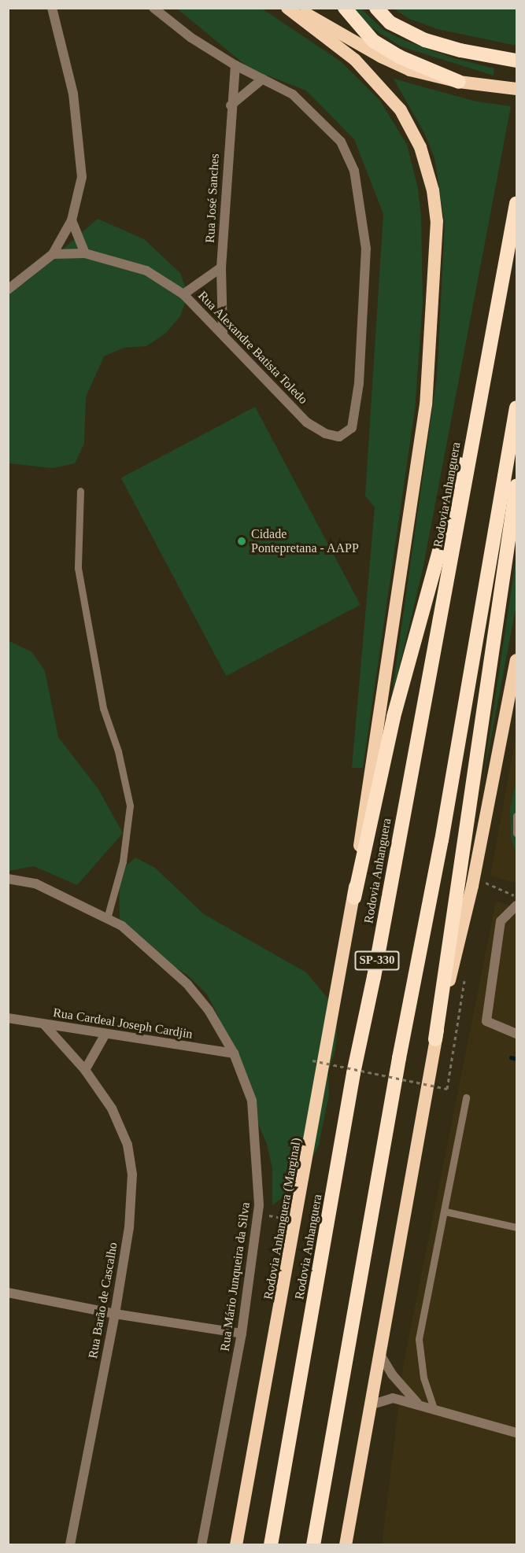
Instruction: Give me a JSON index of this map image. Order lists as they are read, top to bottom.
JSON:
{
  "streets": {
    "highway": ["Rodovia Anhanguera", "SP-330", "Rodovia Anhanguera (Marginal)"],
    "street": [
      "Rua José Sanches",
      "Rua Alexandre Batista Toledo",
      "Rua Cardeal Joseph Cardjin",
      "Rua Mário Junqueira da Silva",
      "Rua Barão de Cascalho"
    ]
  },
  "crossings": [
    ["Rua José Sanches", "Rua Alexandre Batista Toledo"],
    ["Rua Cardeal Joseph Cardjin", "Rua Mário Junqueira da Silva"],
    ["Rua Cardeal Joseph Cardjin", "Rua Barão de Cascalho"]
  ],
  "places": ["Cidade Pontepretana - AAPP"]
}
